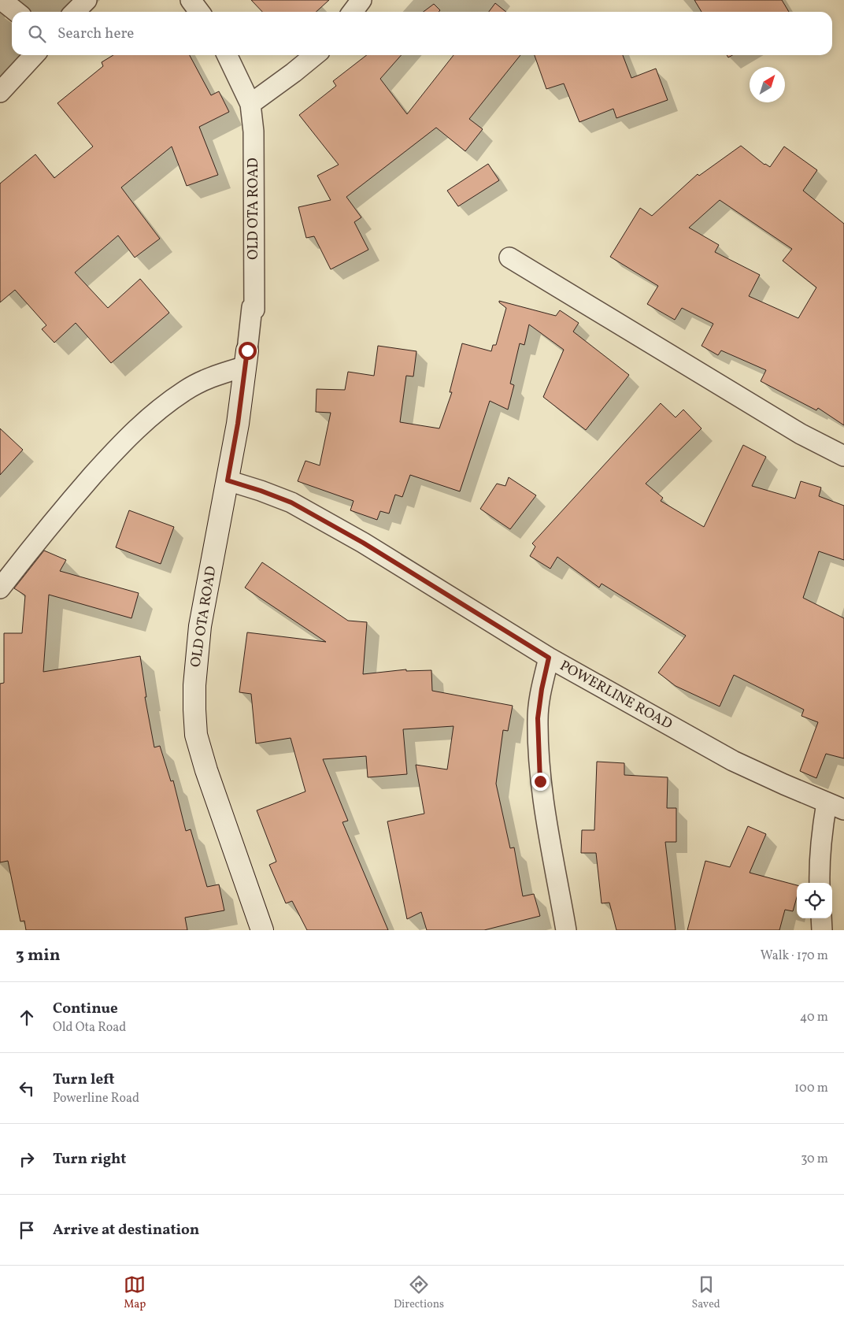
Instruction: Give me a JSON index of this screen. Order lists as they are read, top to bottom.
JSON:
{
  "streets": {
    "street": ["OLD OTA ROAD", "POWERLINE ROAD"]
  },
  "crossings": [
    ["OLD OTA ROAD", "POWERLINE ROAD"]
  ],
  "north": "top right",
  "page": {
    "search": "Search here",
    "heading": ["3 min", "Walk · 170 m"],
    "list": [
      ["Continue", "Old Ota Road", "40 m"],
      ["Turn left", "Powerline Road", "100 m"],
      ["Turn right", "30 m"],
      "Arrive at destination"
    ],
    "nav": ["Map", "Directions", "Saved"]
  }
}
